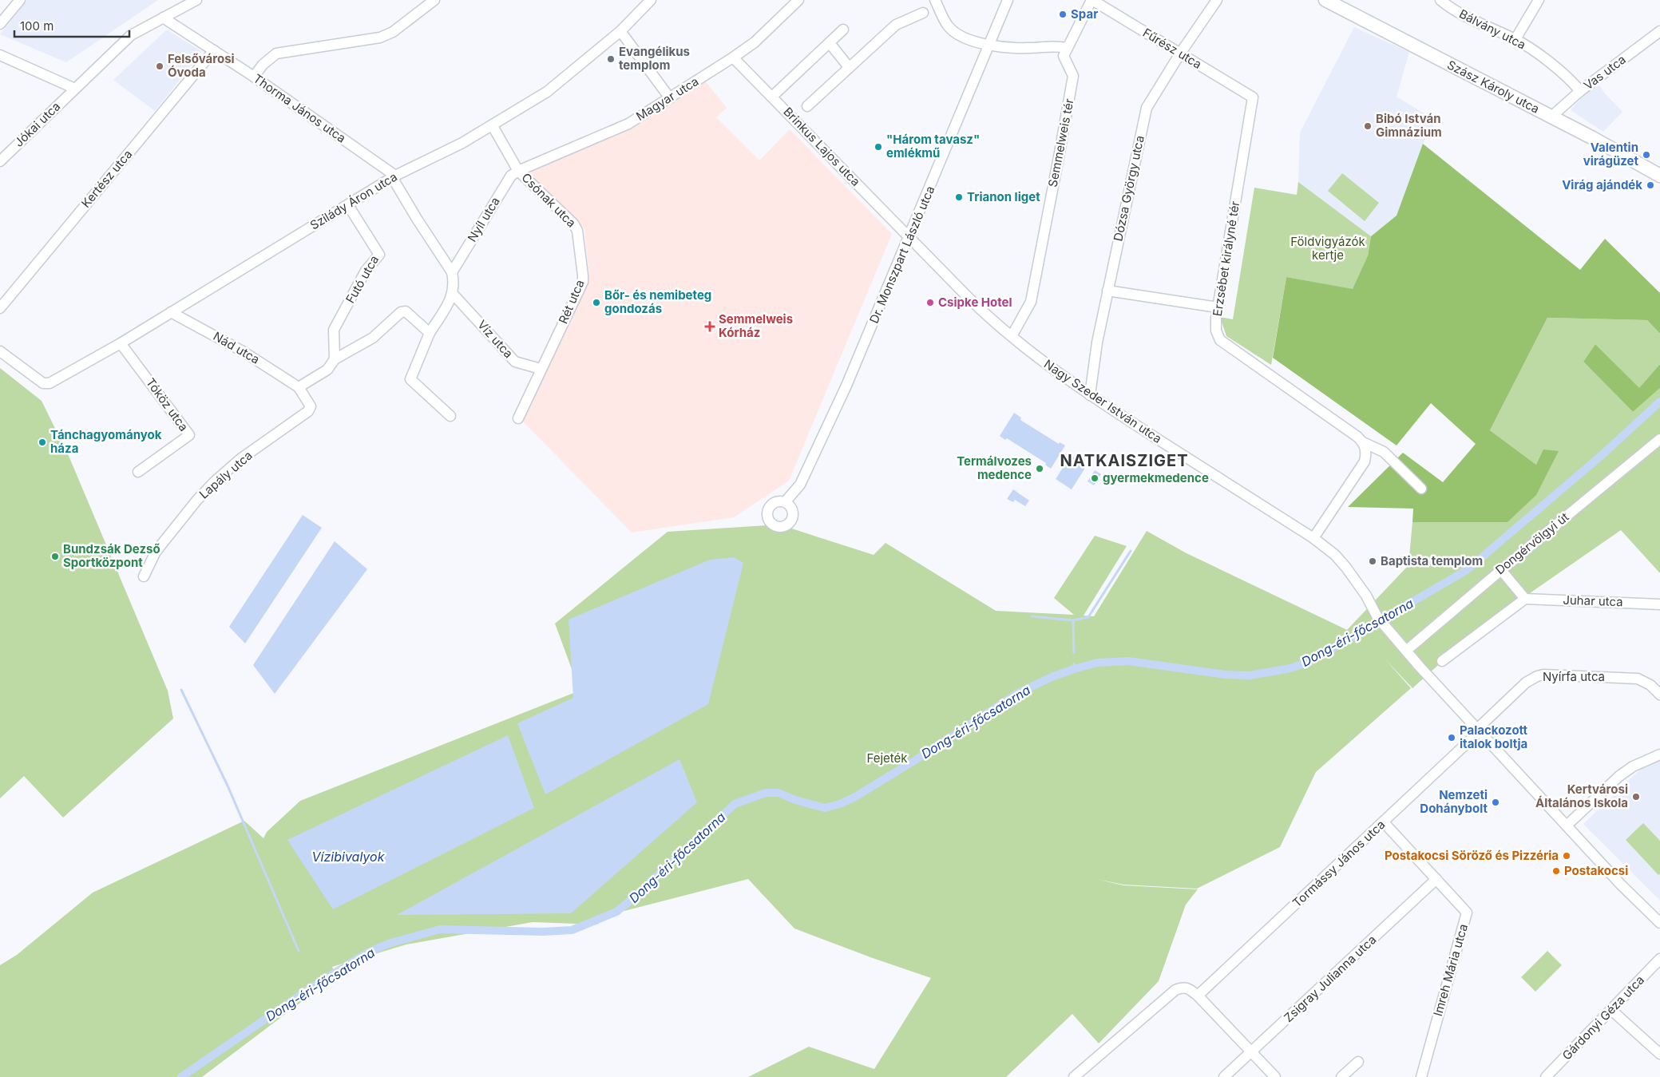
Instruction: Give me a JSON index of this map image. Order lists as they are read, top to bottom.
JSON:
{
  "streets": {
    "main road": ["Szász Károly utca"],
    "street": [
      "Bálvány utca",
      "Fűrész utca",
      "Vas utca",
      "Magyar utca",
      "Thorma János utca",
      "Jókai utca",
      "Semmelweis tér",
      "Brinkus Lajos utca",
      "Kertész utca",
      "Dózsa György utca",
      "Csónak utca",
      "Szilády Áron utca",
      "Nyíl utca",
      "Dr. Monszpart László utca",
      "Erzsébet királyné tér",
      "Futó utca",
      "Rét utca",
      "Víz utca",
      "Nád utca",
      "Nagy Szeder István utca",
      "Tóköz utca",
      "Lapály utca",
      "Dongérvölgyi út",
      "Juhar utca",
      "Nyírfa utca",
      "Tormássy János utca",
      "Imreh Mária utca",
      "Zsigray Julianna utca",
      "Gárdonyi Géza utca"
    ]
  },
  "crossings": [
    ["Bálvány utca", "Vas utca"],
    ["Fűrész utca", "Dózsa György utca"],
    ["Fűrész utca", "Erzsébet királyné tér"],
    ["Vas utca", "Szász Károly utca"],
    ["Magyar utca", "Brinkus Lajos utca"],
    ["Magyar utca", "Csónak utca"],
    ["Magyar utca", "Nyíl utca"],
    ["Thorma János utca", "Jókai utca"],
    ["Thorma János utca", "Kertész utca"],
    ["Thorma János utca", "Szilády Áron utca"],
    ["Semmelweis tér", "Nagy Szeder István utca"],
    ["Brinkus Lajos utca", "Dr. Monszpart László utca"],
    ["Brinkus Lajos utca", "Nagy Szeder István utca"],
    ["Dózsa György utca", "Nagy Szeder István utca"],
    ["Csónak utca", "Szilády Áron utca"],
    ["Csónak utca", "Nyíl utca"],
    ["Csónak utca", "Rét utca"],
    ["Szilády Áron utca", "Futó utca"],
    ["Szilády Áron utca", "Nád utca"],
    ["Szilády Áron utca", "Tóköz utca"],
    ["Dr. Monszpart László utca", "Nagy Szeder István utca"],
    ["Rét utca", "Víz utca"],
    ["Nád utca", "Lapály utca"],
    ["Nagy Szeder István utca", "Dongérvölgyi út"],
    ["Nyírfa utca", "Tormássy János utca"],
    ["Tormássy János utca", "Imreh Mária utca"],
    ["Imreh Mária utca", "Zsigray Julianna utca"]
  ],
  "districts": ["NATKAISZIGET"],
  "water": ["Dong-éri-főcsatorna", "Vízibivalyok"],
  "parks": ["Földvigyázók kertje", "Fejeték"],
  "places": {
    "other": [
      "Spar",
      "Evangélikus templom",
      "Felsővárosi Óvoda",
      "Bibó István Gimnázium",
      "\"Három tavasz\" emlékmű",
      "Valentin virágüzet",
      "Virág ajándék",
      "Trianon liget",
      "Bőr- és nemibeteg gondozás",
      "Csipke Hotel",
      "Tánchagyományok háza",
      "Termálvozes medence",
      "gyermekmedence",
      "Bundzsák Dezső Sportközpont",
      "Baptista templom",
      "Palackozott italok boltja",
      "Kertvárosi Általános Iskola",
      "Nemzeti Dohánybolt",
      "Postakocsi Söröző és Pizzéria",
      "Postakocsi"
    ],
    "health": ["Semmelweis Kórház"]
  },
  "scale_bar": "100 m"
}
